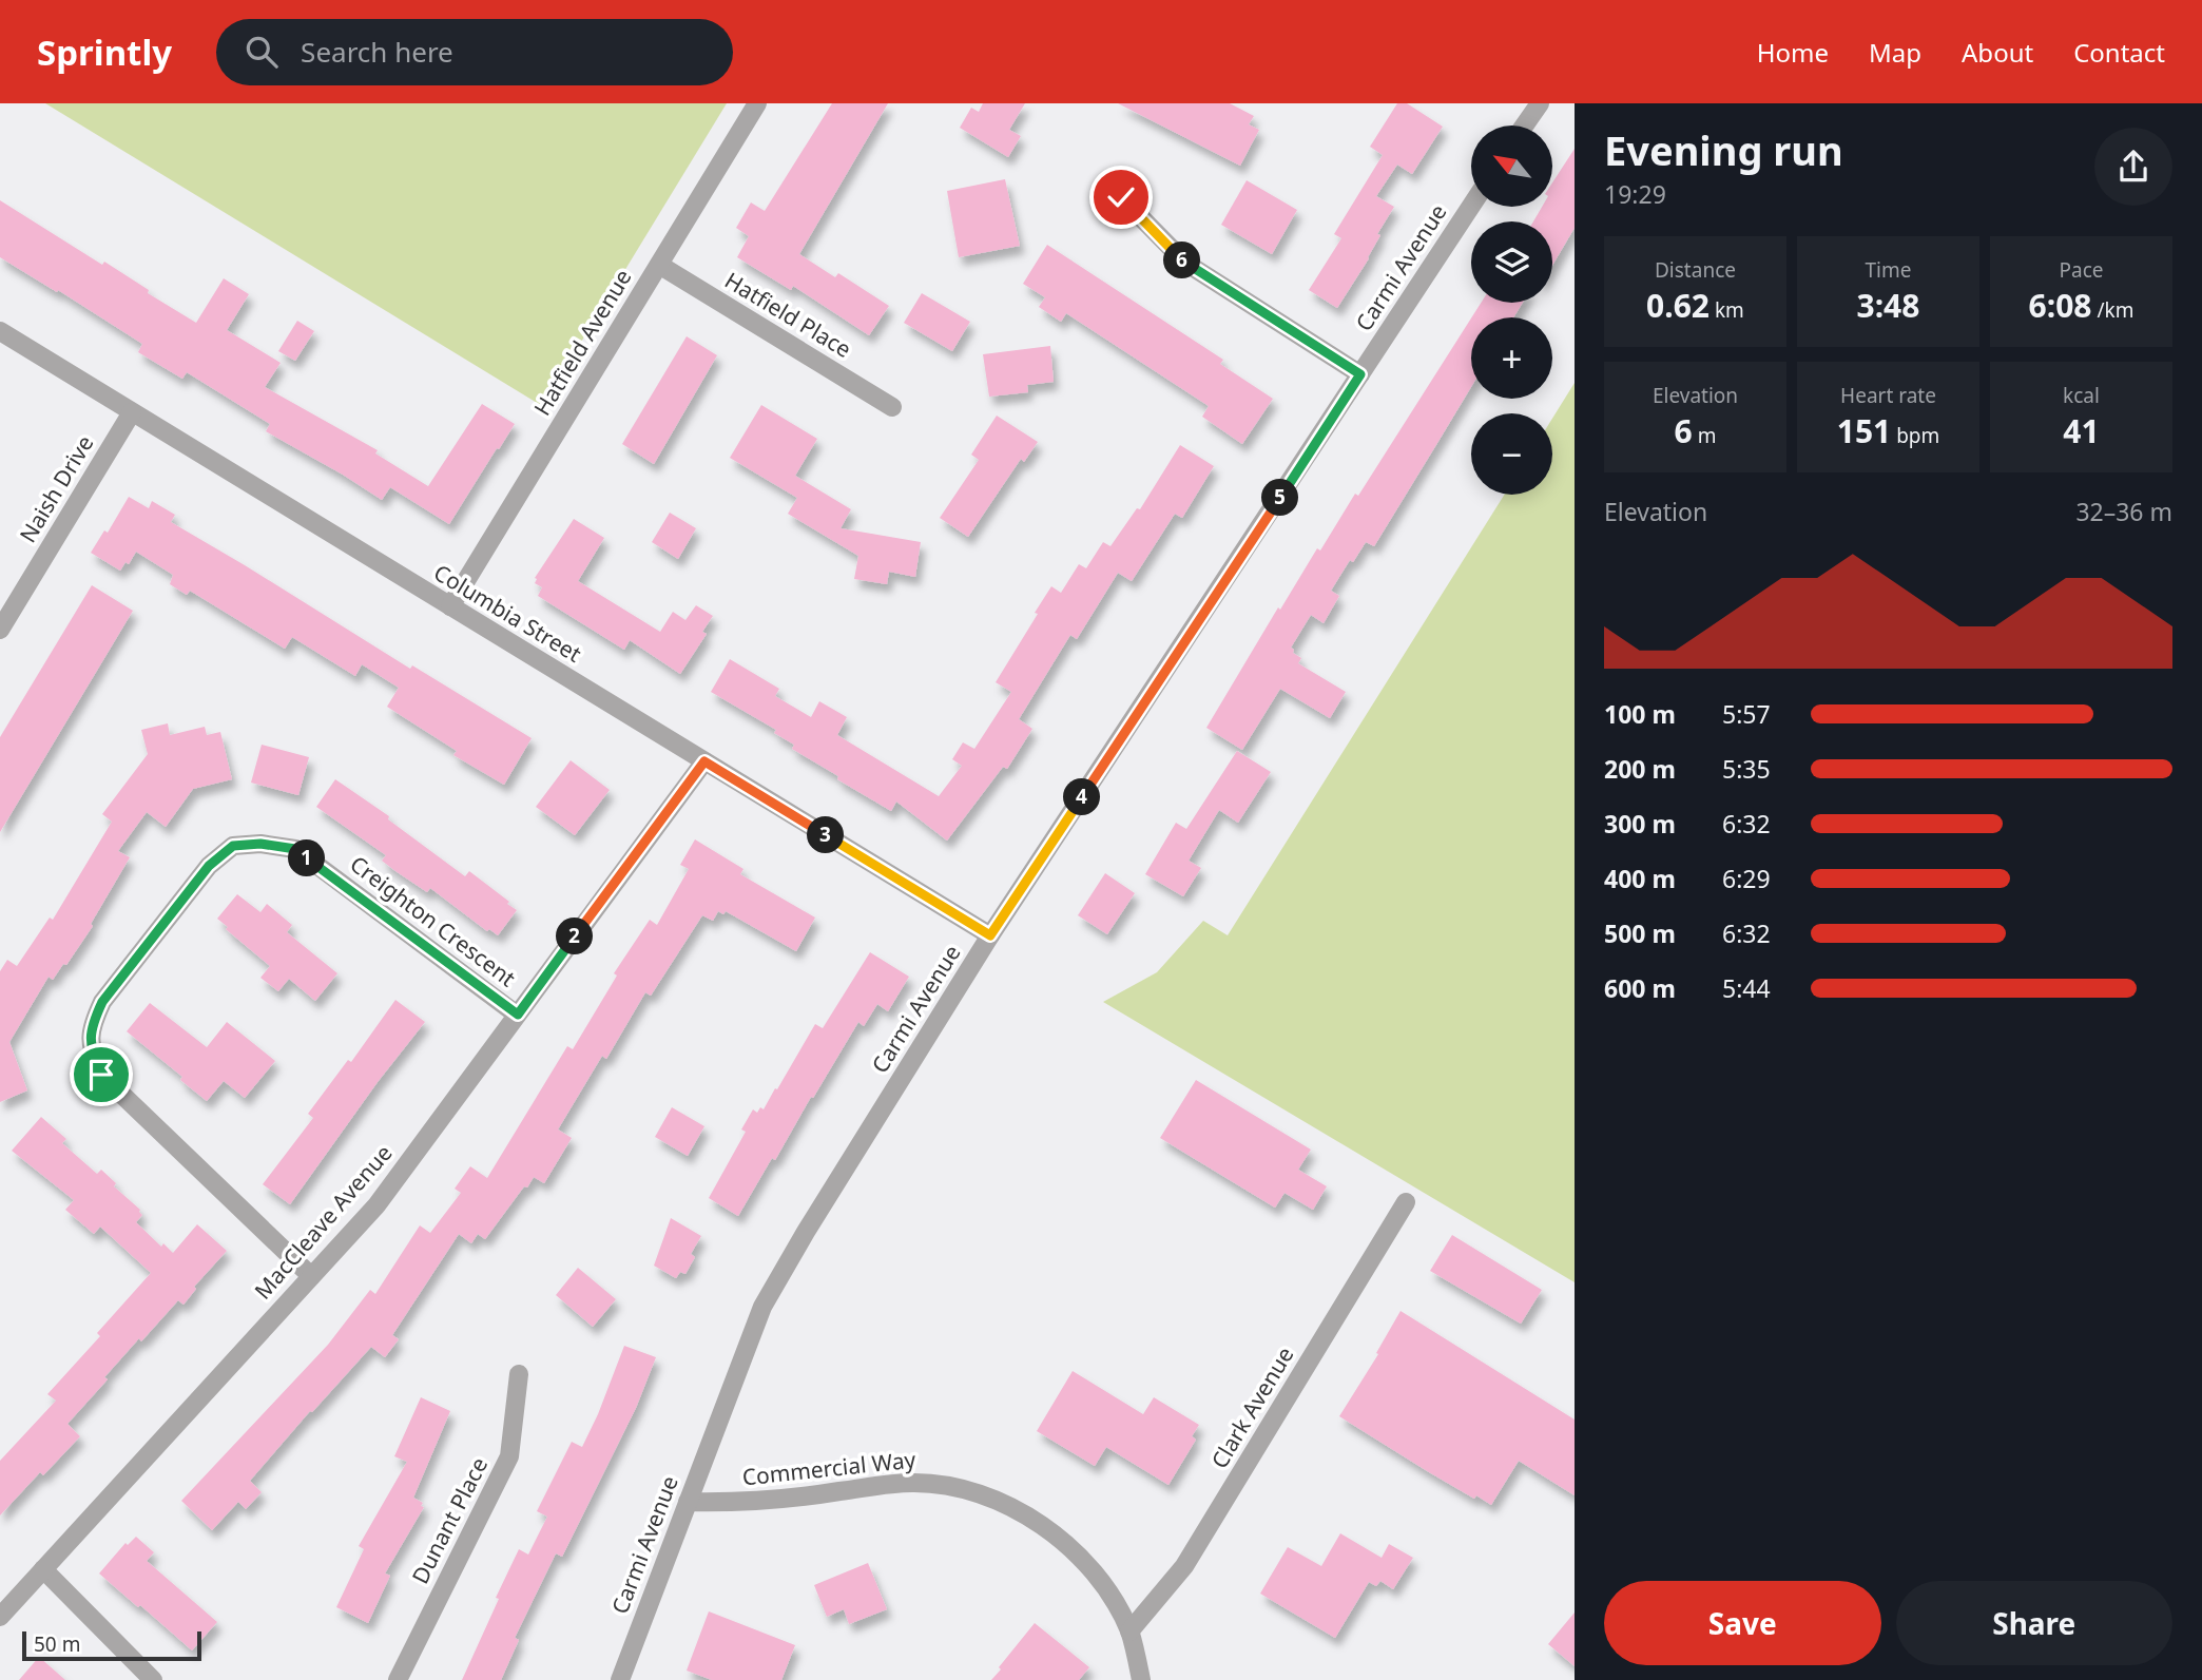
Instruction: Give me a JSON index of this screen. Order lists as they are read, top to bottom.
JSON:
{
  "streets": {
    "street": [
      "Carmi Avenue",
      "Hatfield Place",
      "Hatfield Avenue",
      "Naish Drive",
      "Columbia Street",
      "Creighton Crescent",
      "MacCleave Avenue",
      "Clark Avenue",
      "Commercial Way",
      "Dunant Place"
    ]
  },
  "crossings": [
    ["Carmi Avenue", "Columbia Street"],
    ["Carmi Avenue", "Commercial Way"],
    ["Hatfield Place", "Hatfield Avenue"],
    ["Hatfield Avenue", "Columbia Street"],
    ["Naish Drive", "Columbia Street"],
    ["Columbia Street", "MacCleave Avenue"],
    ["Creighton Crescent", "MacCleave Avenue"],
    ["Clark Avenue", "Commercial Way"]
  ],
  "scale_bar": "50 m",
  "north": "top left",
  "page": {
    "header": "Sprintly",
    "search": "Search here",
    "nav": [
      "Home",
      "Map",
      "About",
      "Contact"
    ],
    "heading": ["Evening run", "19:29"],
    "map_buttons": ["+", "−"],
    "stats": [
      ["Distance", "0.62 km"],
      ["Time", "3:48"],
      ["Pace", "6:08 /km"],
      ["Elevation", "6 m"],
      ["Heart rate", "151 bpm"],
      ["kcal", "41"]
    ],
    "pins": [
      "6",
      "5",
      "4",
      "3",
      "1",
      "2"
    ],
    "chart": ["Elevation", "32–36 m"],
    "list": [
      {
        "name": "100 m",
        "note": "5:57"
      },
      {
        "name": "200 m",
        "note": "5:35"
      },
      {
        "name": "300 m",
        "note": "6:32"
      },
      {
        "name": "400 m",
        "note": "6:29"
      },
      {
        "name": "500 m",
        "note": "6:32"
      },
      {
        "name": "600 m",
        "note": "5:44"
      }
    ],
    "buttons": ["Save", "Share"],
    "scale": "50 m"
  }
}
